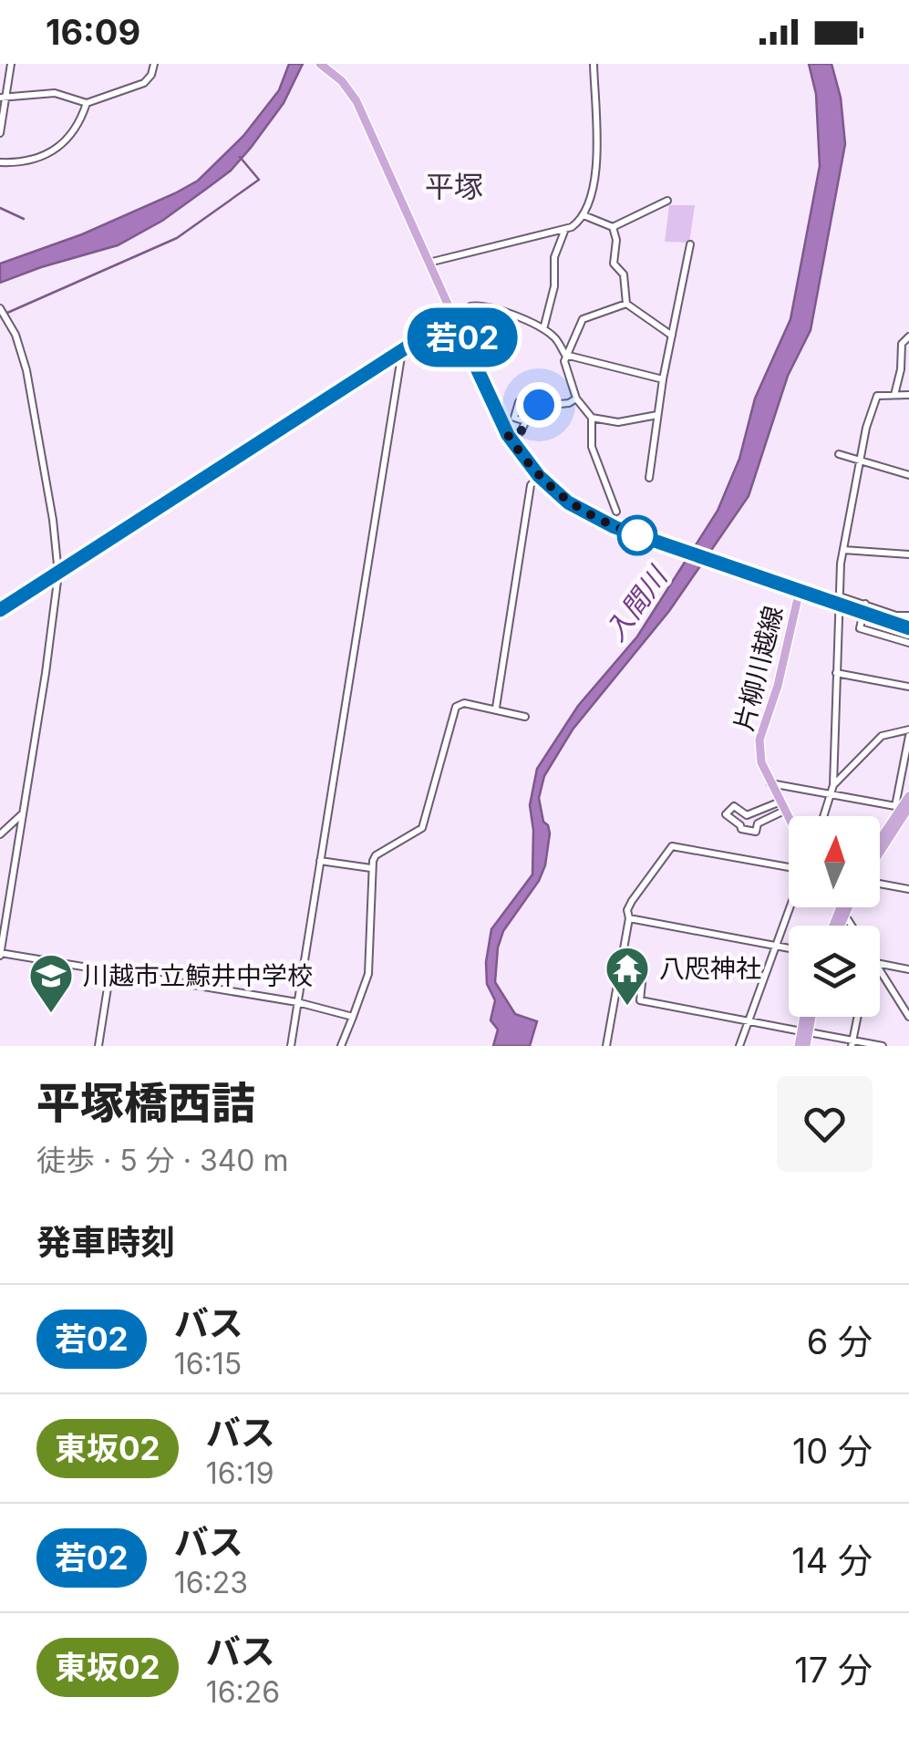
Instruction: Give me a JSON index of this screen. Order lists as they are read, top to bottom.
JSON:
{
  "streets": {
    "main road": ["片柳川越線"]
  },
  "districts": ["平塚"],
  "water": ["入間川"],
  "places": {
    "temple": ["八咫神社"],
    "school or university": ["川越市立鯨井中学校"]
  },
  "lines": ["bus line 若02"],
  "north": "top",
  "page": {
    "status": "16:09",
    "on_map": "若02",
    "heading": [
      ["平塚橋西詰", "徒歩 · 5 分 · 340 m"],
      "発車時刻"
    ],
    "list": [
      {
        "mark": "若02",
        "name": "バス",
        "note": "16:15",
        "value": "6 分"
      },
      {
        "mark": "東坂02",
        "name": "バス",
        "note": "16:19",
        "value": "10 分"
      },
      {
        "mark": "若02",
        "name": "バス",
        "note": "16:23",
        "value": "14 分"
      },
      {
        "mark": "東坂02",
        "name": "バス",
        "note": "16:26",
        "value": "17 分"
      }
    ]
  }
}
